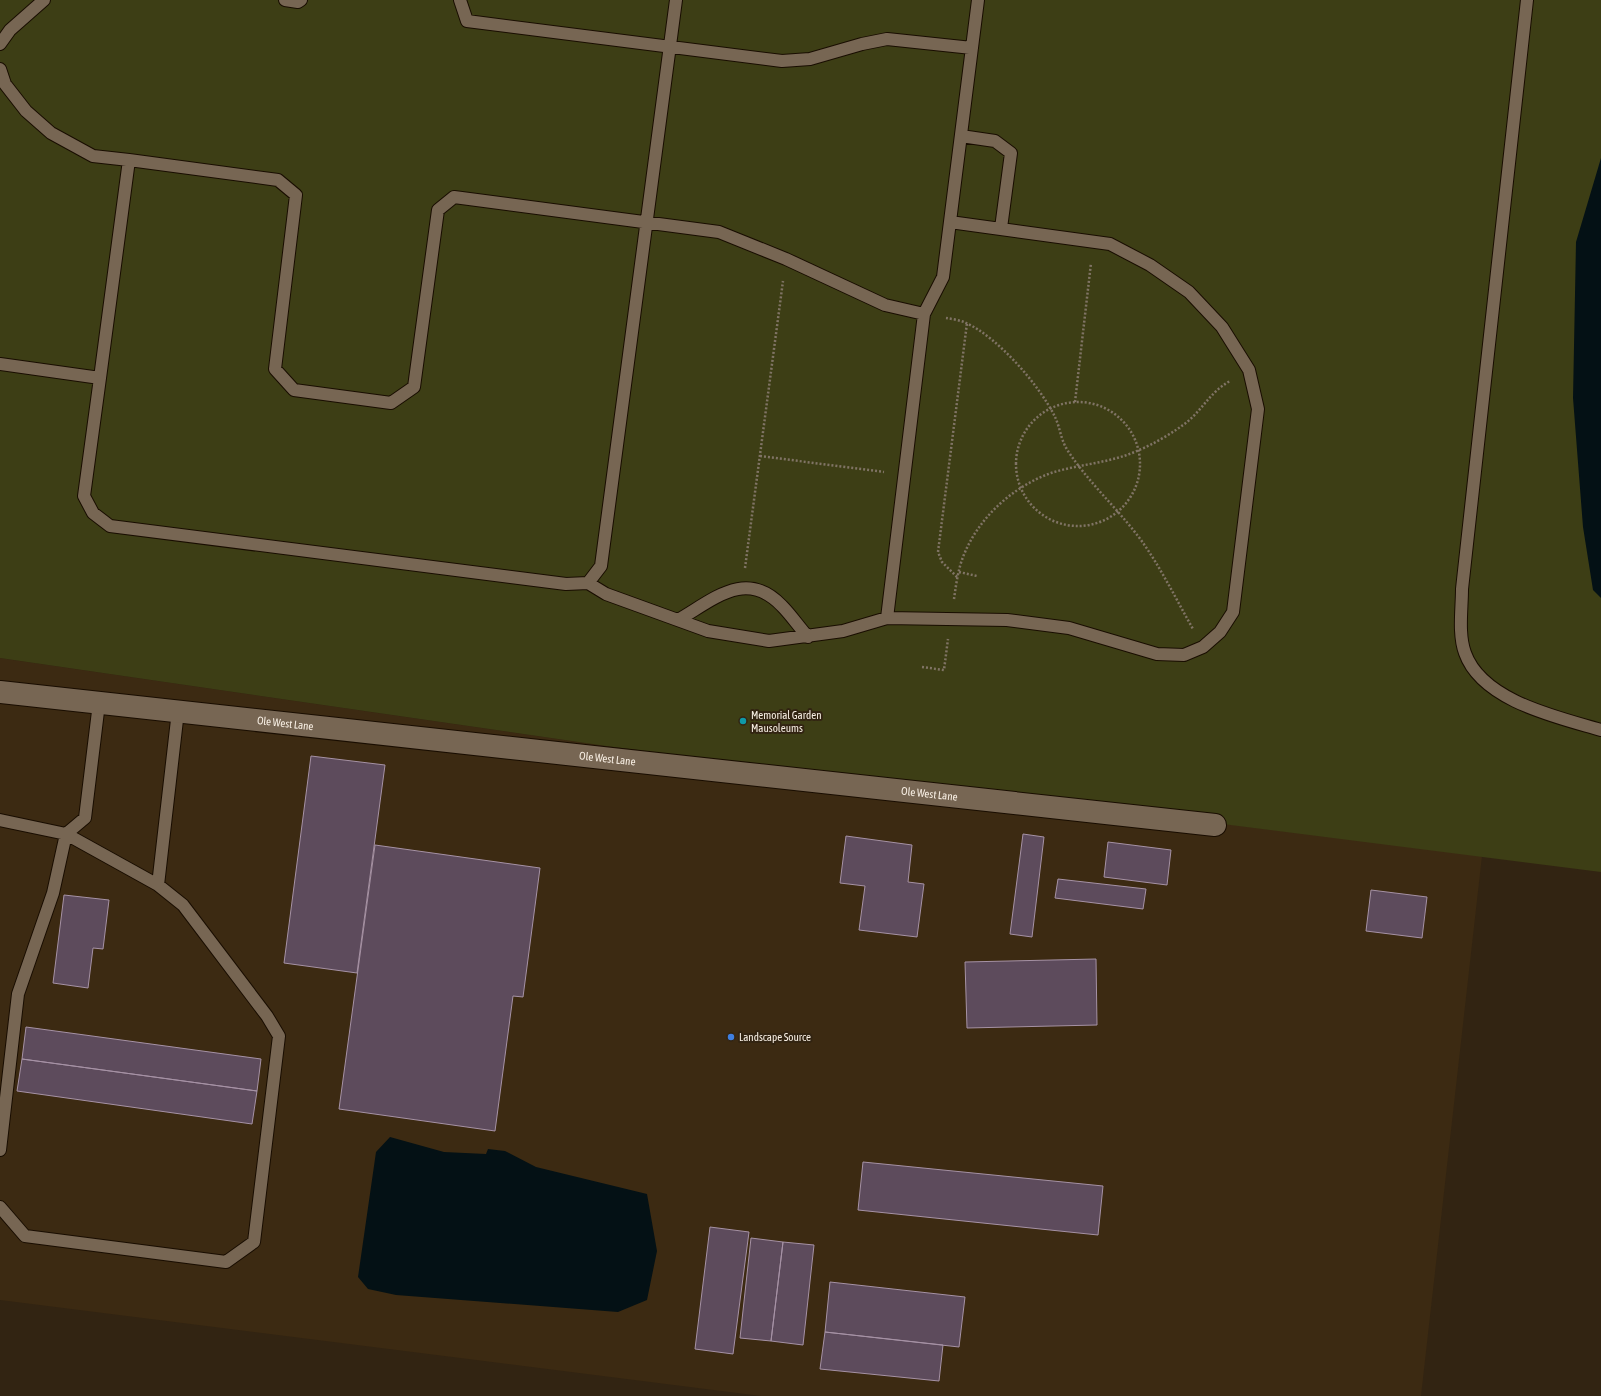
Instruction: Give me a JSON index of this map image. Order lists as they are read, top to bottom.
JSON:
{
  "streets": {
    "street": ["Ole West Lane"]
  },
  "places": ["Memorial Garden Mausoleums", "Landscape Source"]
}
